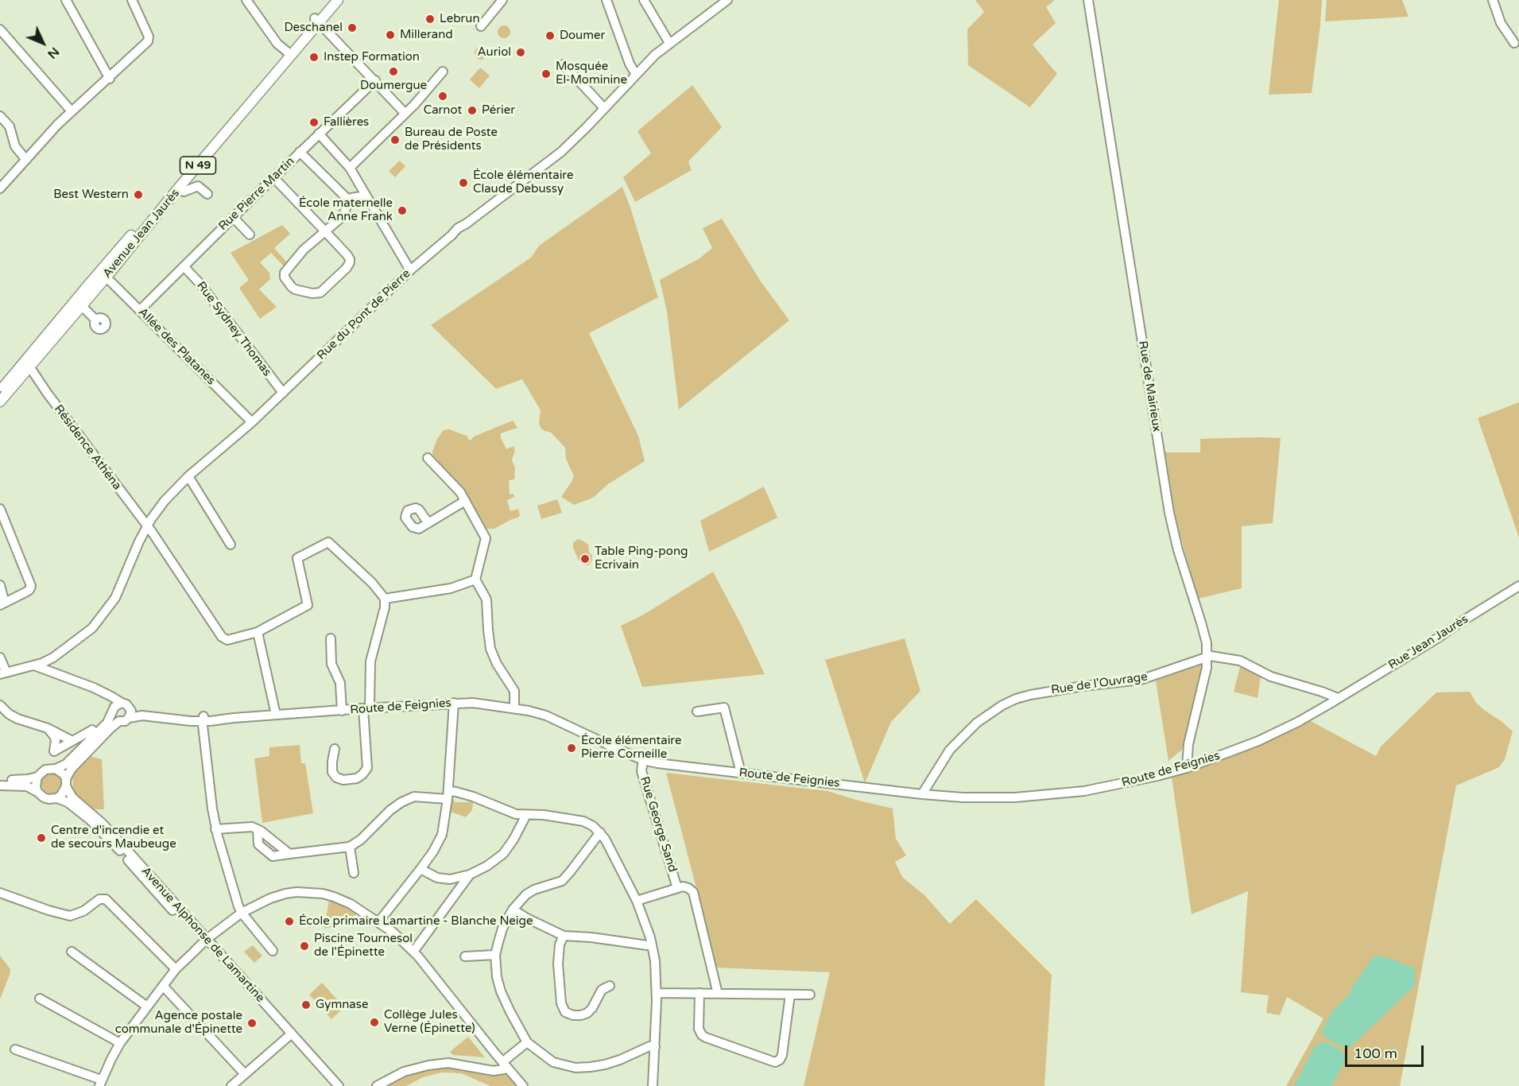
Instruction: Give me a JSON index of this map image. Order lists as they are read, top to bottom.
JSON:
{
  "streets": {
    "main road": ["N 49", "Avenue Jean Jaurès"],
    "street": [
      "Rue Pierre Martin",
      "Rue du Pont de Pierre",
      "Rue Sydney Thomas",
      "Allée des Platanes",
      "Rue de Mairieux",
      "Résidence Athéna",
      "Rue Jean Jaurès",
      "Rue de l'Ouvrage",
      "Route de Feignies",
      "Rue George Sand",
      "Avenue Alphonse de Lamartine"
    ]
  },
  "crossings": [
    ["Rue Pierre Martin", "Rue Sydney Thomas"],
    ["Rue Pierre Martin", "Allée des Platanes"],
    ["Avenue Jean Jaurès", "Allée des Platanes"],
    ["Avenue Jean Jaurès", "Résidence Athéna"],
    ["Rue du Pont de Pierre", "Rue Sydney Thomas"],
    ["Rue du Pont de Pierre", "Allée des Platanes"],
    ["Rue du Pont de Pierre", "Résidence Athéna"],
    ["Rue de Mairieux", "Rue de l'Ouvrage"],
    ["Rue de Mairieux", "Route de Feignies"],
    ["Rue Jean Jaurès", "Rue de l'Ouvrage"],
    ["Rue Jean Jaurès", "Route de Feignies"],
    ["Rue de l'Ouvrage", "Route de Feignies"],
    ["Route de Feignies", "Rue George Sand"]
  ],
  "places": [
    "Lebrun",
    "Deschanel",
    "Millerand",
    "Doumer",
    "Auriol",
    "Instep Formation",
    "Doumergue",
    "Mosquée El-Mominine",
    "Carnot",
    "Périer",
    "Fallières",
    "Bureau de Poste de Présidents",
    "École élémentaire Claude Debussy",
    "Best Western",
    "École maternelle Anne Frank",
    "Table Ping-pong Ecrivain",
    "École élémentaire Pierre Corneille",
    "Centre d'incendie et de secours Maubeuge",
    "École primaire Lamartine - Blanche Neige",
    "Piscine Tournesol de l'Épinette",
    "Gymnase",
    "Collège Jules Verne (Épinette)",
    "Agence postale communale d'Épinette"
  ],
  "scale_bar": "100 m",
  "north": "bottom right"
}
